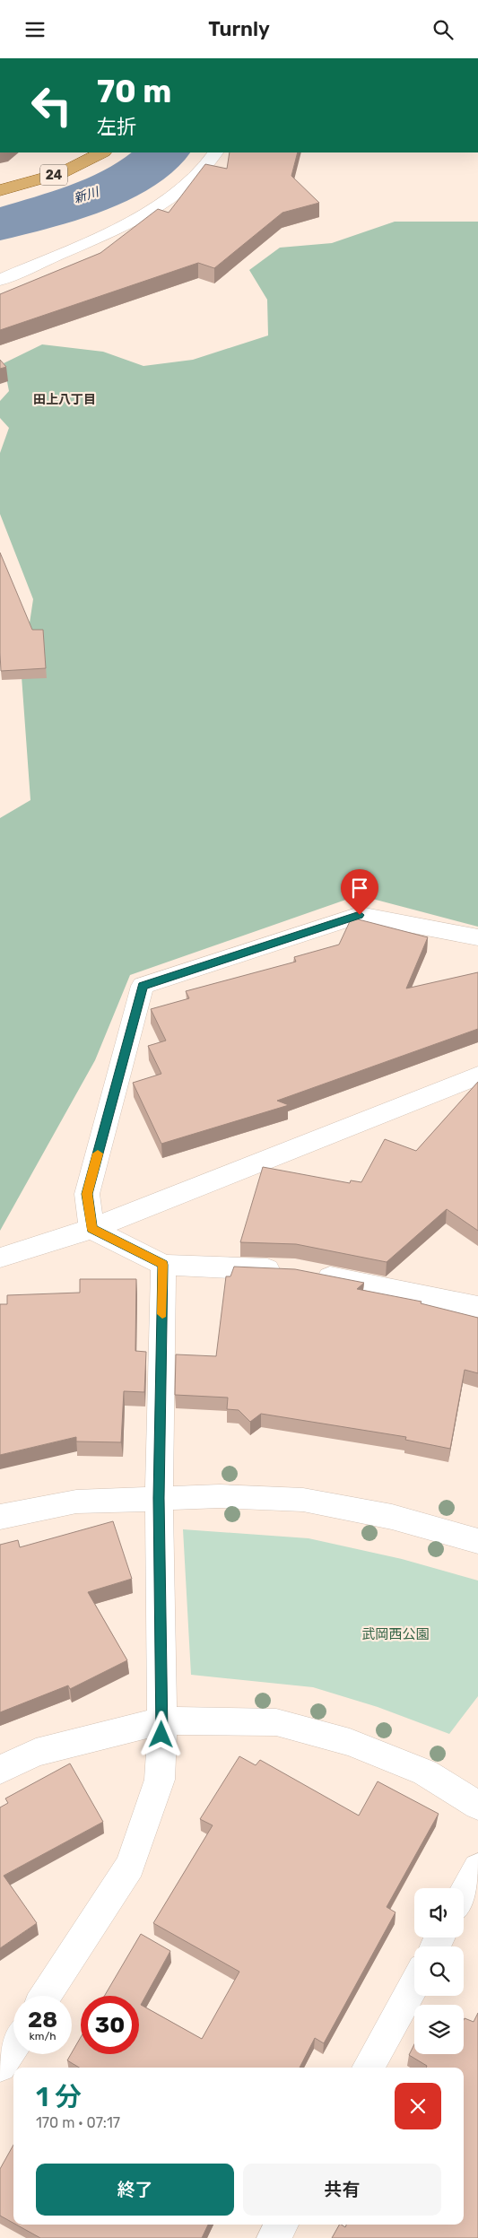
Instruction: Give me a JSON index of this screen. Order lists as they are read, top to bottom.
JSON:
{
  "streets": {
    "main road": ["24"]
  },
  "districts": ["田上八丁目"],
  "water": ["新川"],
  "parks": ["武岡西公園"],
  "page": {
    "header": "Turnly",
    "turn": ["70 m", "左折"],
    "speed": "28 km/h",
    "limit": "30",
    "heading": ["1 分", "170 m · 07:17"],
    "buttons": ["終了", "共有"]
  }
}
